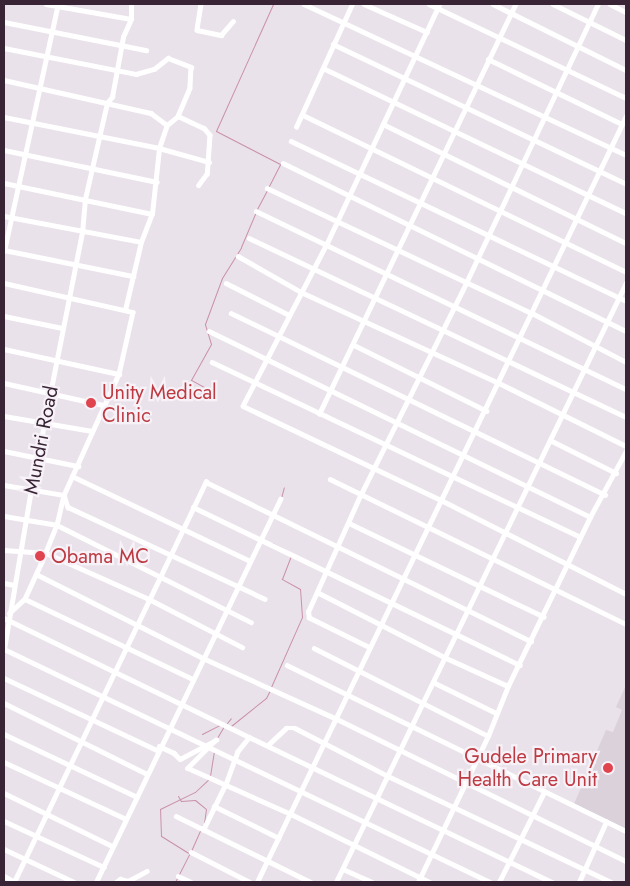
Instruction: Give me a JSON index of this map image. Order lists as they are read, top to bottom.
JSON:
{
  "streets": {
    "street": ["Mundri Road"]
  },
  "places": ["Unity Medical Clinic", "Obama MC", "Gudele Primary Health Care Unit"]
}
